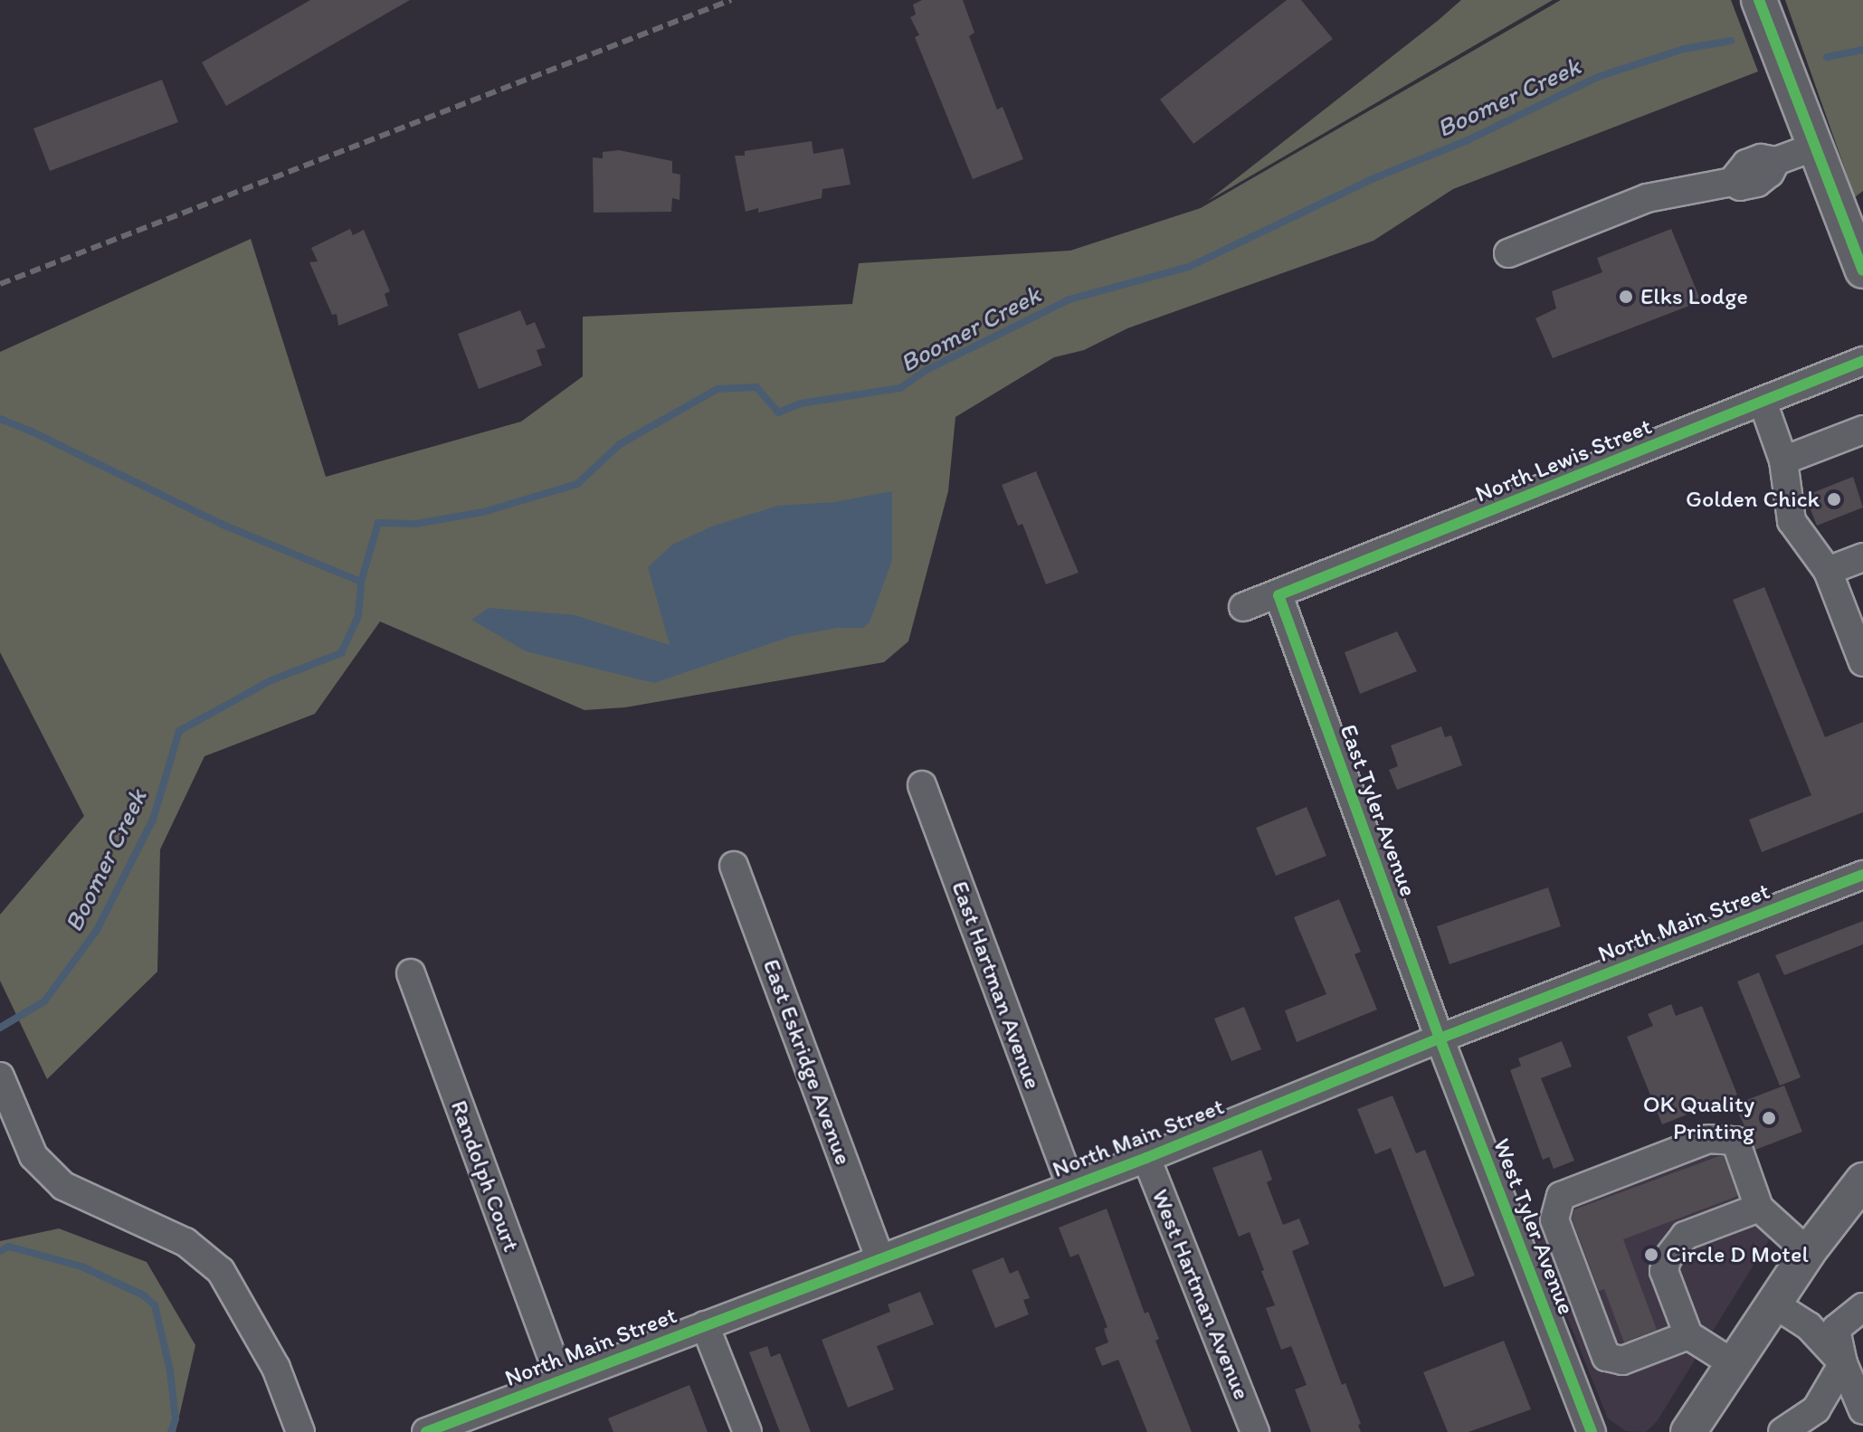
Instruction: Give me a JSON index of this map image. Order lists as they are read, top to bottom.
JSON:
{
  "streets": {
    "street": [
      "North Lewis Street",
      "East Tyler Avenue",
      "North Main Street",
      "East Hartman Avenue",
      "East Eskridge Avenue",
      "Randolph Court",
      "West Tyler Avenue",
      "West Hartman Avenue"
    ]
  },
  "crossings": [
    ["North Lewis Street", "East Tyler Avenue"],
    ["East Tyler Avenue", "North Main Street"],
    ["East Tyler Avenue", "West Tyler Avenue"],
    ["North Main Street", "East Hartman Avenue"],
    ["North Main Street", "East Eskridge Avenue"],
    ["North Main Street", "Randolph Court"],
    ["North Main Street", "West Tyler Avenue"],
    ["North Main Street", "West Hartman Avenue"]
  ],
  "water": ["Boomer Creek"],
  "places": [
    "Elks Lodge",
    "Golden Chick",
    "OK Quality Printing",
    "Circle D Motel"
  ]
}
